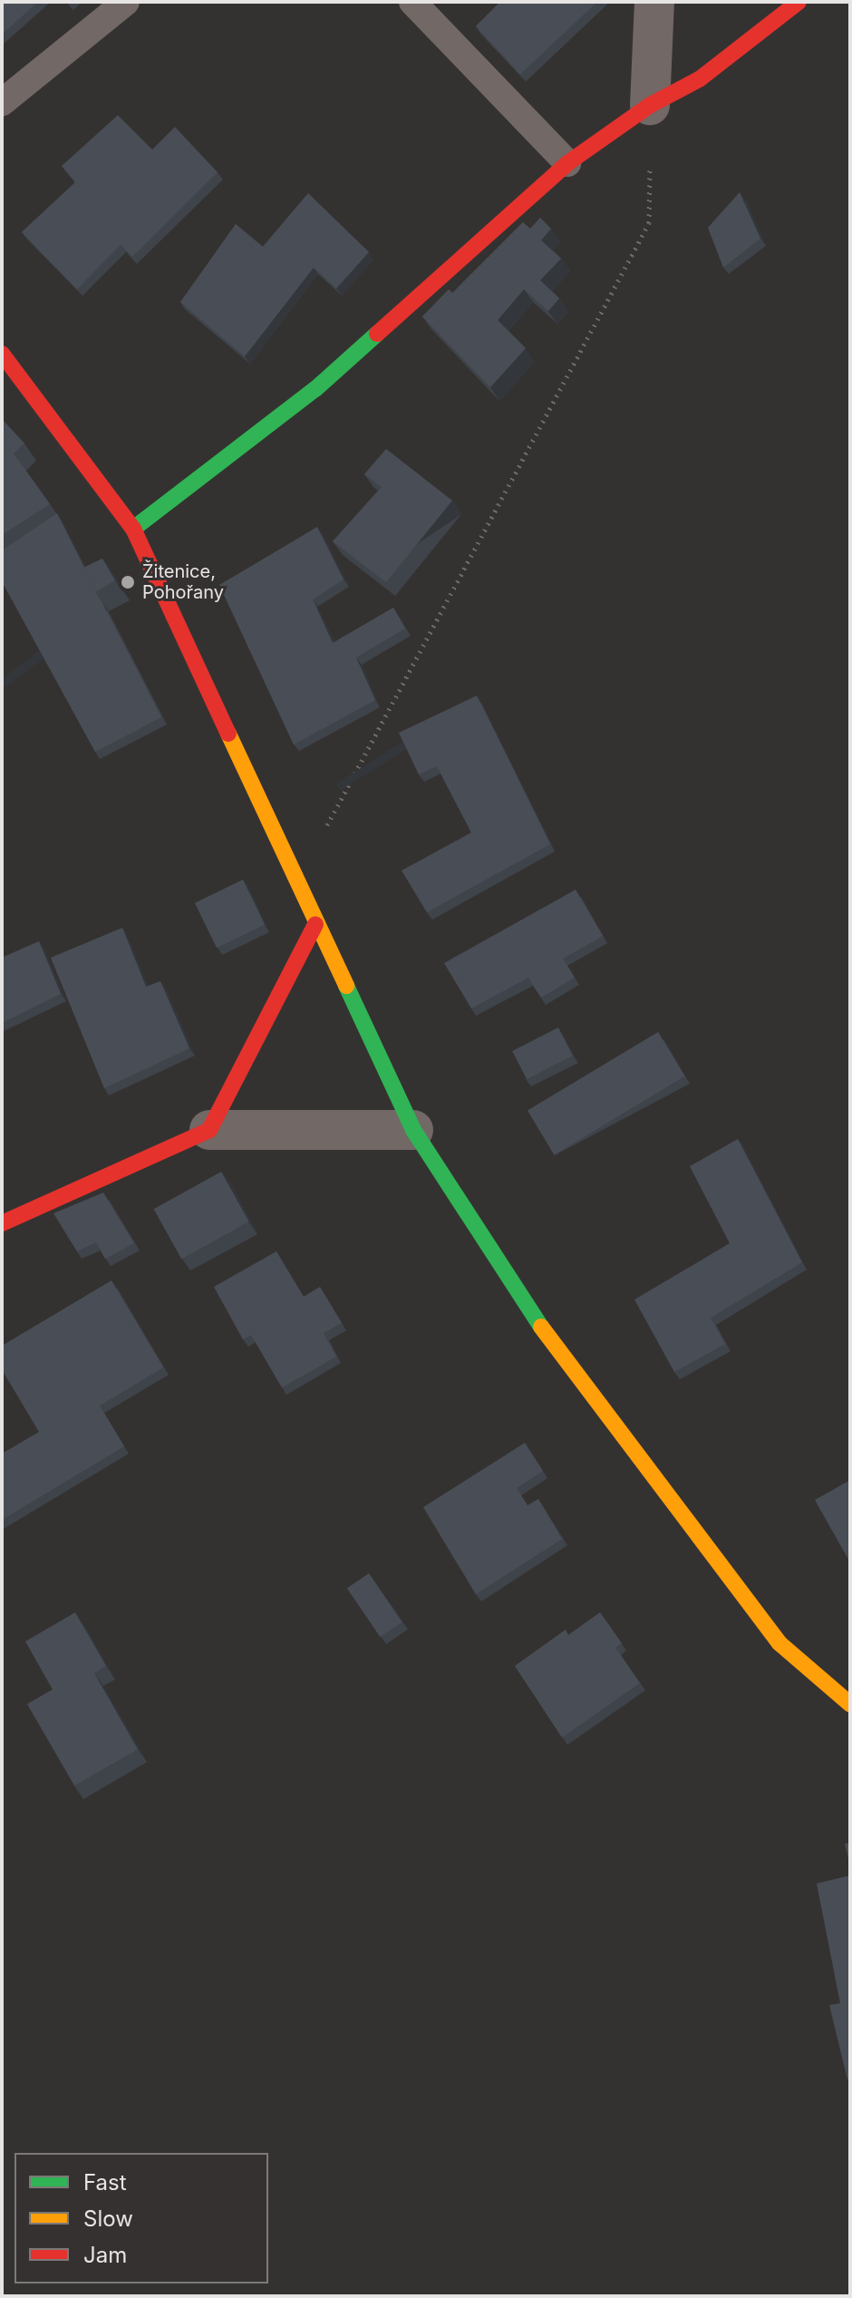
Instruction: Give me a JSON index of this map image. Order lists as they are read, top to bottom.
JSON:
{
  "places": ["Žitenice, Pohořany"],
  "legend": ["Fast", "Slow", "Jam"]
}
